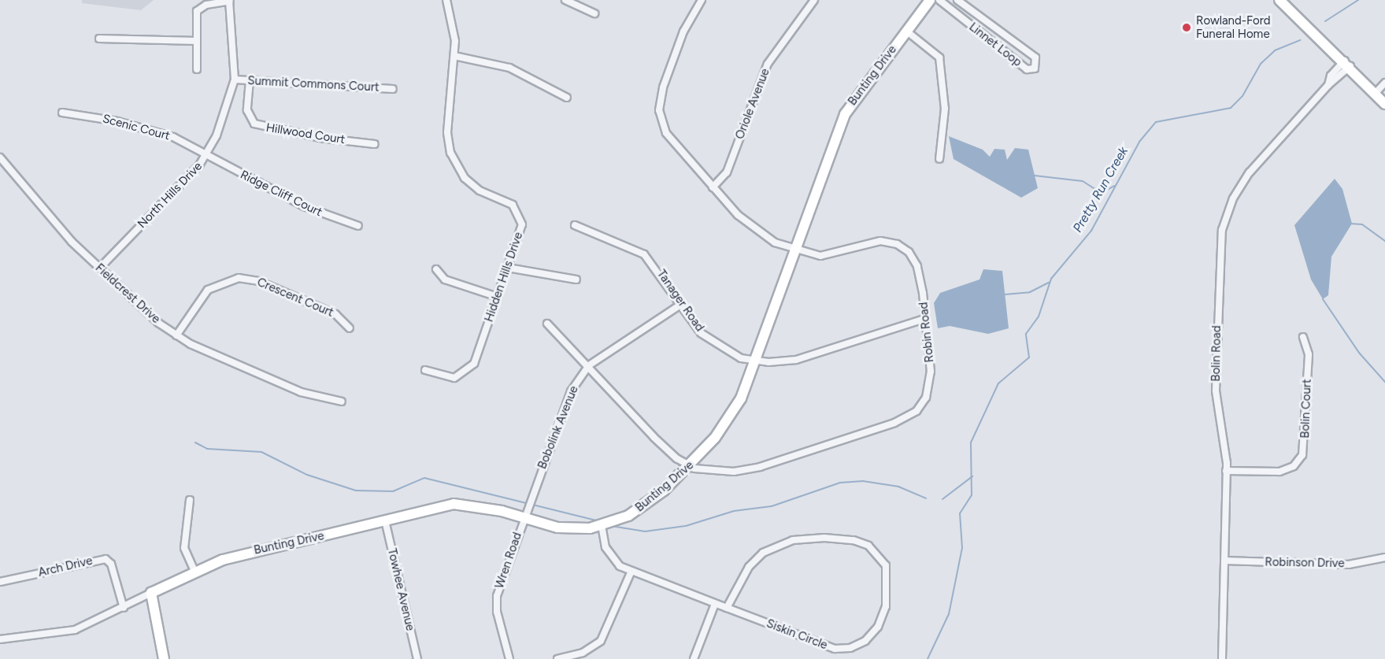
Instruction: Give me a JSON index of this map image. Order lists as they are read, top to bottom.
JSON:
{
  "streets": {
    "street": [
      "Linnet Loop",
      "Bunting Drive",
      "Summit Commons Court",
      "Oriole Avenue",
      "Scenic Court",
      "Hillwood Court",
      "Ridge Cliff Court",
      "North Hills Drive",
      "Hidden Hills Drive",
      "Fieldcrest Drive",
      "Crescent Court",
      "Tanager Road",
      "Robin Road",
      "Bolin Road",
      "Bolin Court",
      "Bobolink Avenue",
      "Wren Road",
      "Robinson Drive",
      "Arch Drive",
      "Towhee Avenue",
      "Siskin Circle"
    ]
  },
  "crossings": [
    ["Bunting Drive", "Tanager Road"],
    ["Bunting Drive", "Robin Road"],
    ["Bunting Drive", "Bobolink Avenue"],
    ["Bunting Drive", "Wren Road"],
    ["Bunting Drive", "Arch Drive"],
    ["Bunting Drive", "Towhee Avenue"],
    ["Bunting Drive", "Siskin Circle"],
    ["Summit Commons Court", "Hillwood Court"],
    ["Summit Commons Court", "North Hills Drive"],
    ["Oriole Avenue", "Robin Road"],
    ["Scenic Court", "Ridge Cliff Court"],
    ["Scenic Court", "North Hills Drive"],
    ["Ridge Cliff Court", "North Hills Drive"],
    ["North Hills Drive", "Fieldcrest Drive"],
    ["Fieldcrest Drive", "Crescent Court"],
    ["Tanager Road", "Robin Road"],
    ["Tanager Road", "Bobolink Avenue"],
    ["Bolin Road", "Bolin Court"],
    ["Bolin Road", "Robinson Drive"],
    ["Bobolink Avenue", "Wren Road"]
  ],
  "water": ["Pretty Run Creek"],
  "places": ["Rowland-Ford Funeral Home"]
}
